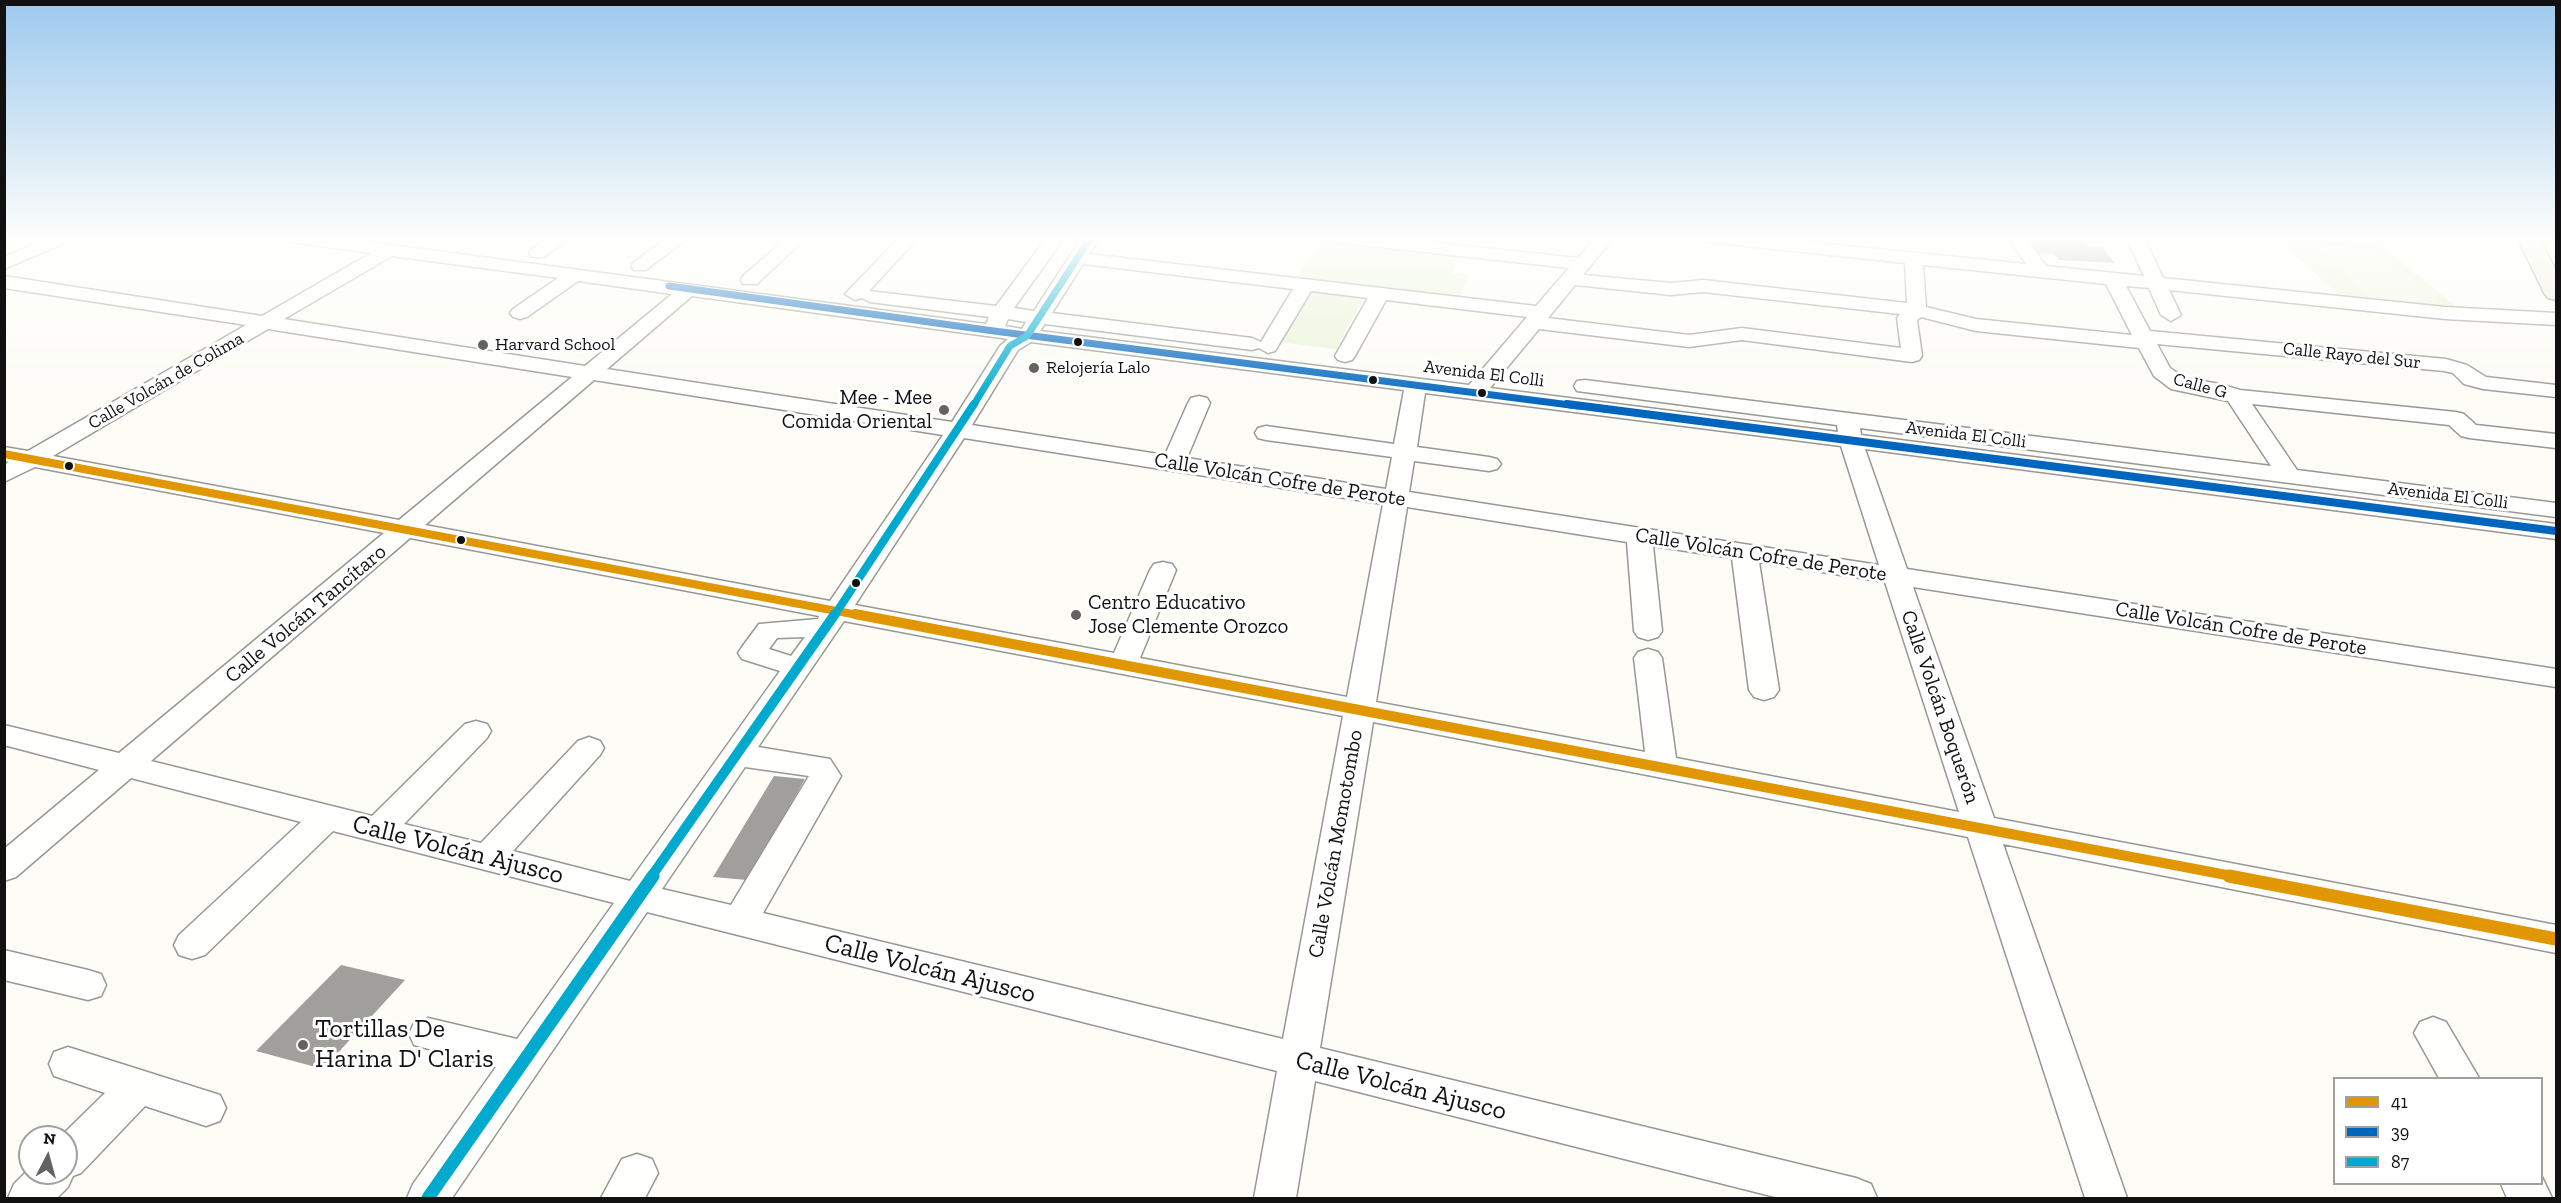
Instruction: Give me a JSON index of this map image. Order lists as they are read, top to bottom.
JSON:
{
  "streets": {
    "street": [
      "Calle Rayo del Sur",
      "Avenida El Colli",
      "Calle Volcán de Colima",
      "Calle G",
      "Calle Volcán Cofre de Perote",
      "Calle Volcán Tancítaro",
      "Calle Volcán Boquerón",
      "Calle Volcán Momotombo",
      "Calle Volcán Ajusco"
    ]
  },
  "crossings": [
    ["Calle Rayo del Sur", "Calle G"],
    ["Avenida El Colli", "Calle Volcán Boquerón"],
    ["Avenida El Colli", "Calle Volcán Momotombo"],
    ["Calle Volcán de Colima", "Calle Volcán Cofre de Perote"],
    ["Calle Volcán Cofre de Perote", "Calle Volcán Tancítaro"],
    ["Calle Volcán Cofre de Perote", "Calle Volcán Boquerón"],
    ["Calle Volcán Cofre de Perote", "Calle Volcán Momotombo"],
    ["Calle Volcán Tancítaro", "Calle Volcán Ajusco"],
    ["Calle Volcán Momotombo", "Calle Volcán Ajusco"]
  ],
  "places": [
    "Harvard School",
    "Relojería Lalo",
    "Mee - Mee Comida Oriental",
    "Centro Educativo Jose Clemente Orozco",
    "Tortillas De Harina D' Claris"
  ],
  "lines": ["transit line 39", "transit line 87", "transit line 41"],
  "legend": ["41", "39", "87"],
  "north": "top"
}
